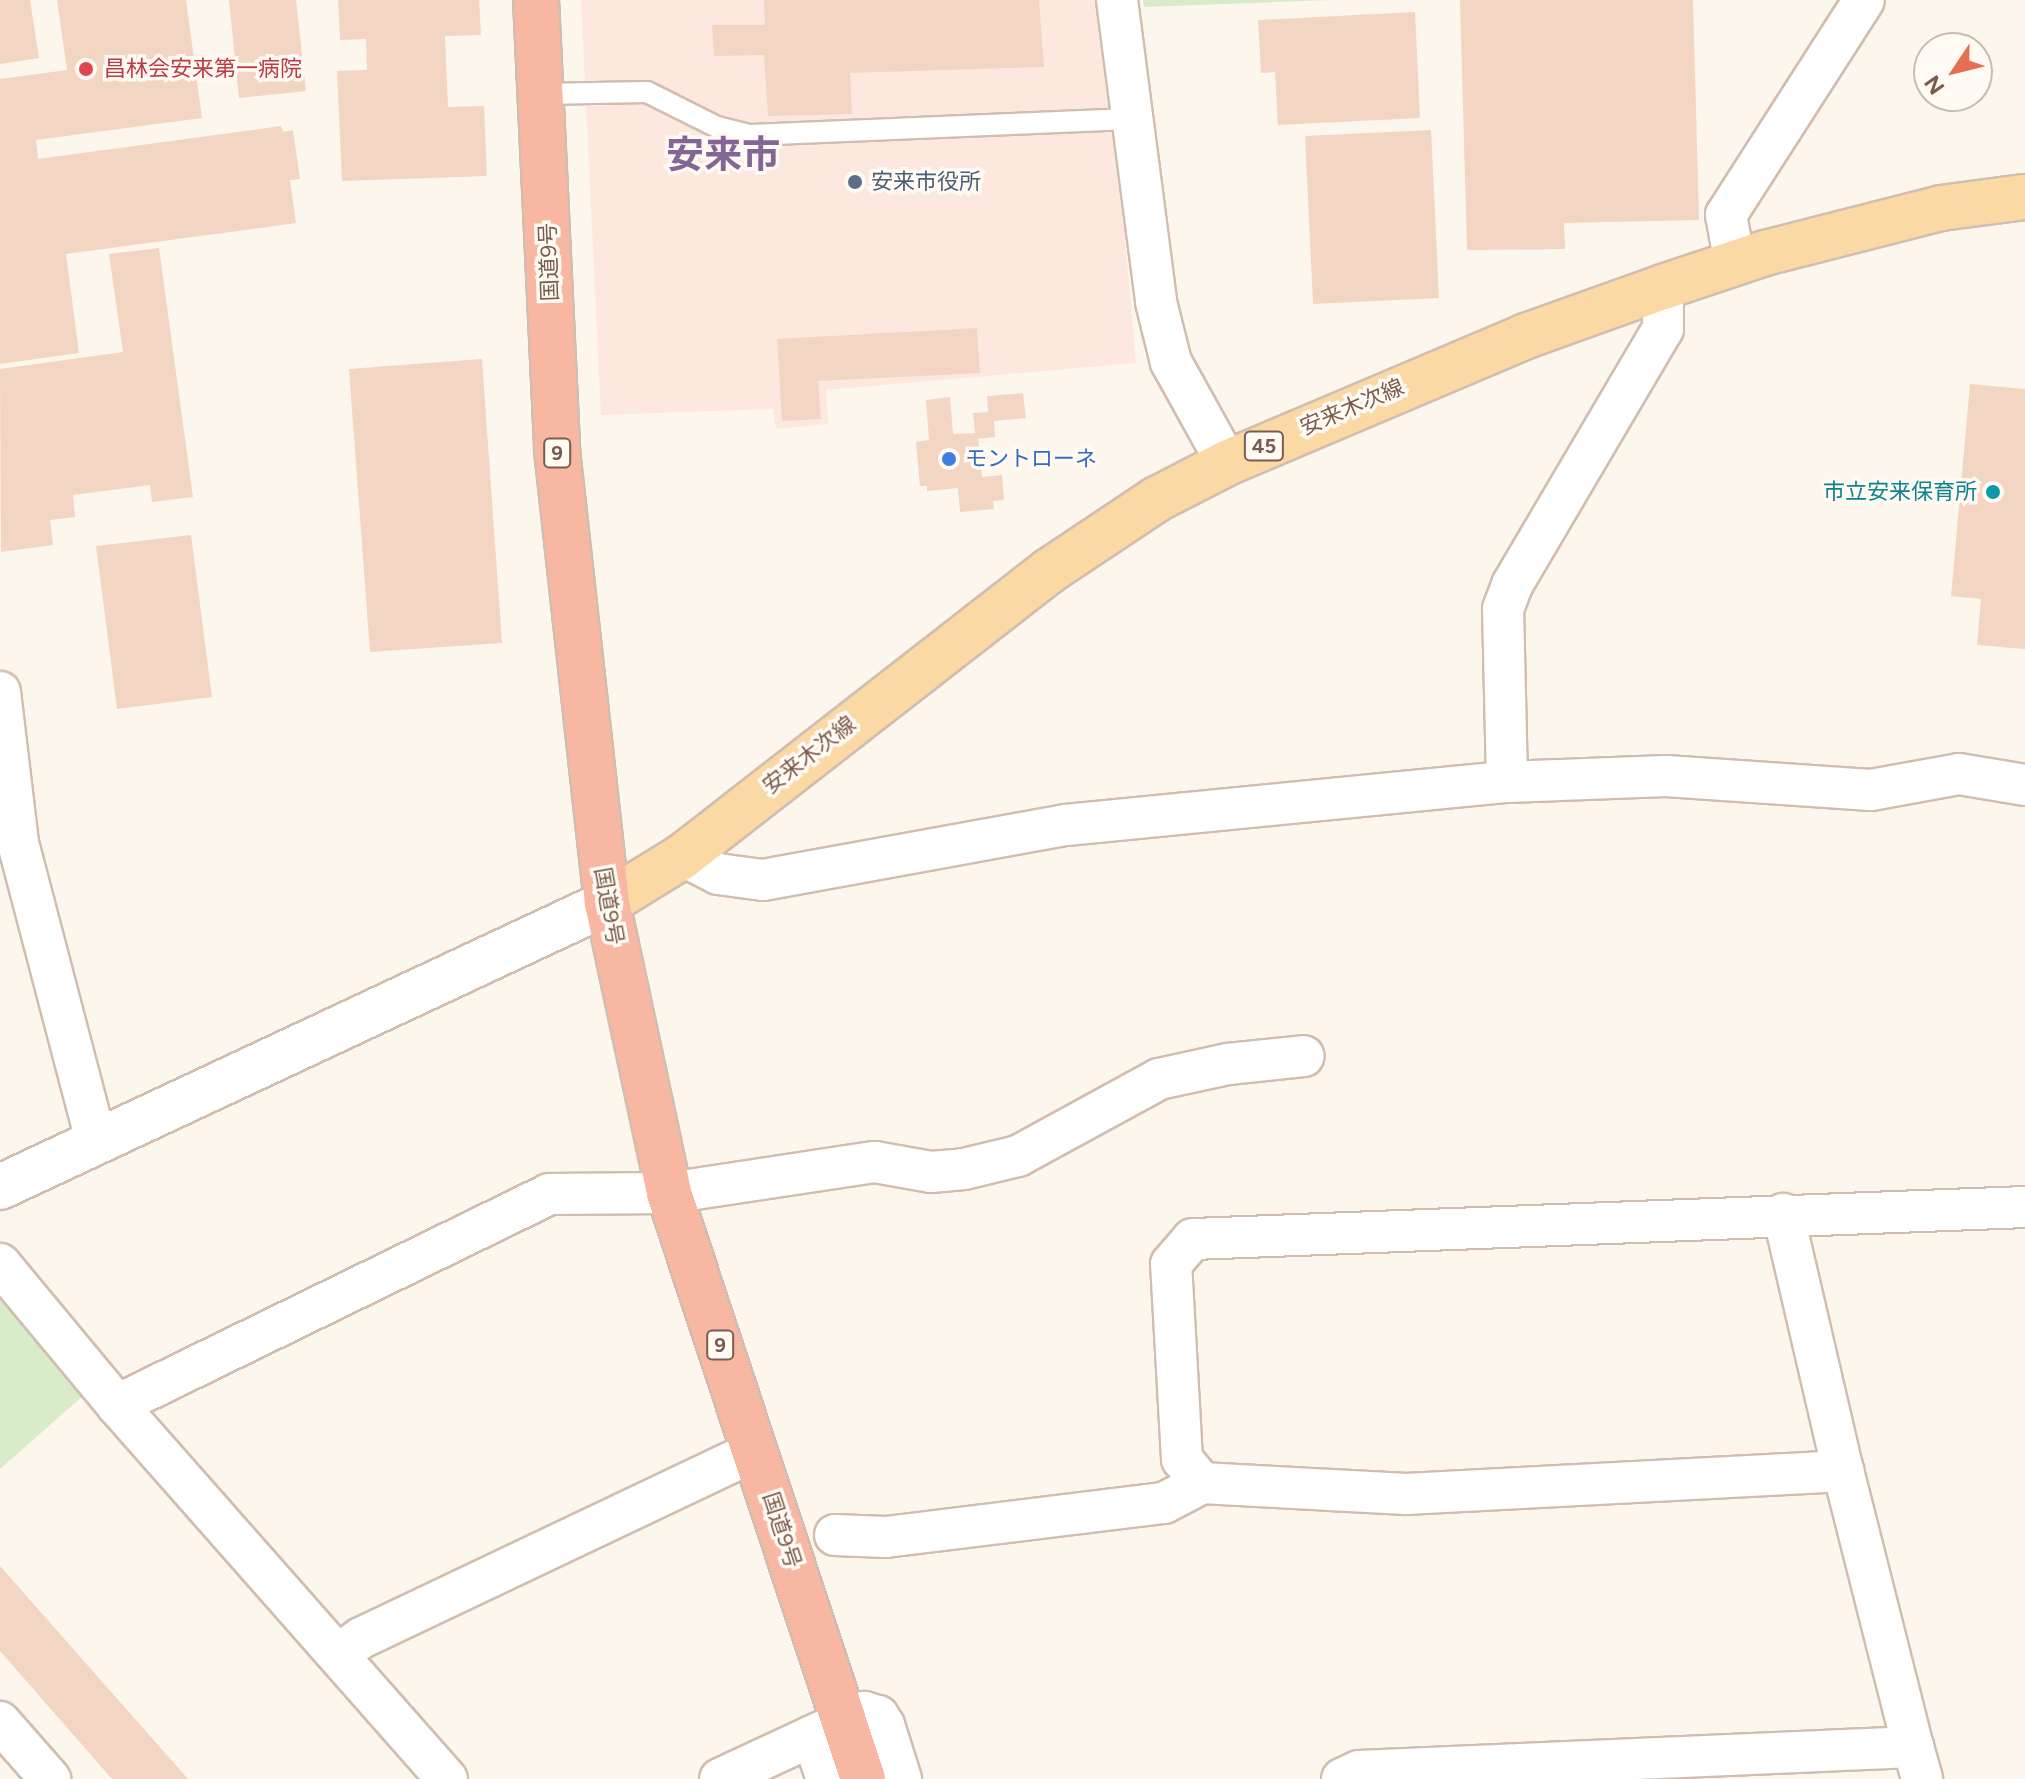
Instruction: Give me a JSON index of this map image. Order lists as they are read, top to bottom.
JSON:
{
  "streets": {
    "highway": ["国道9号", "9"],
    "main road": ["安来木次線", "45"]
  },
  "crossings": [
    ["国道9号", "安来木次線"]
  ],
  "districts": ["安来市"],
  "places": [
    "昌林会安来第一病院",
    "安来市役所",
    "モントローネ",
    "市立安来保育所"
  ],
  "north": "bottom left"
}
